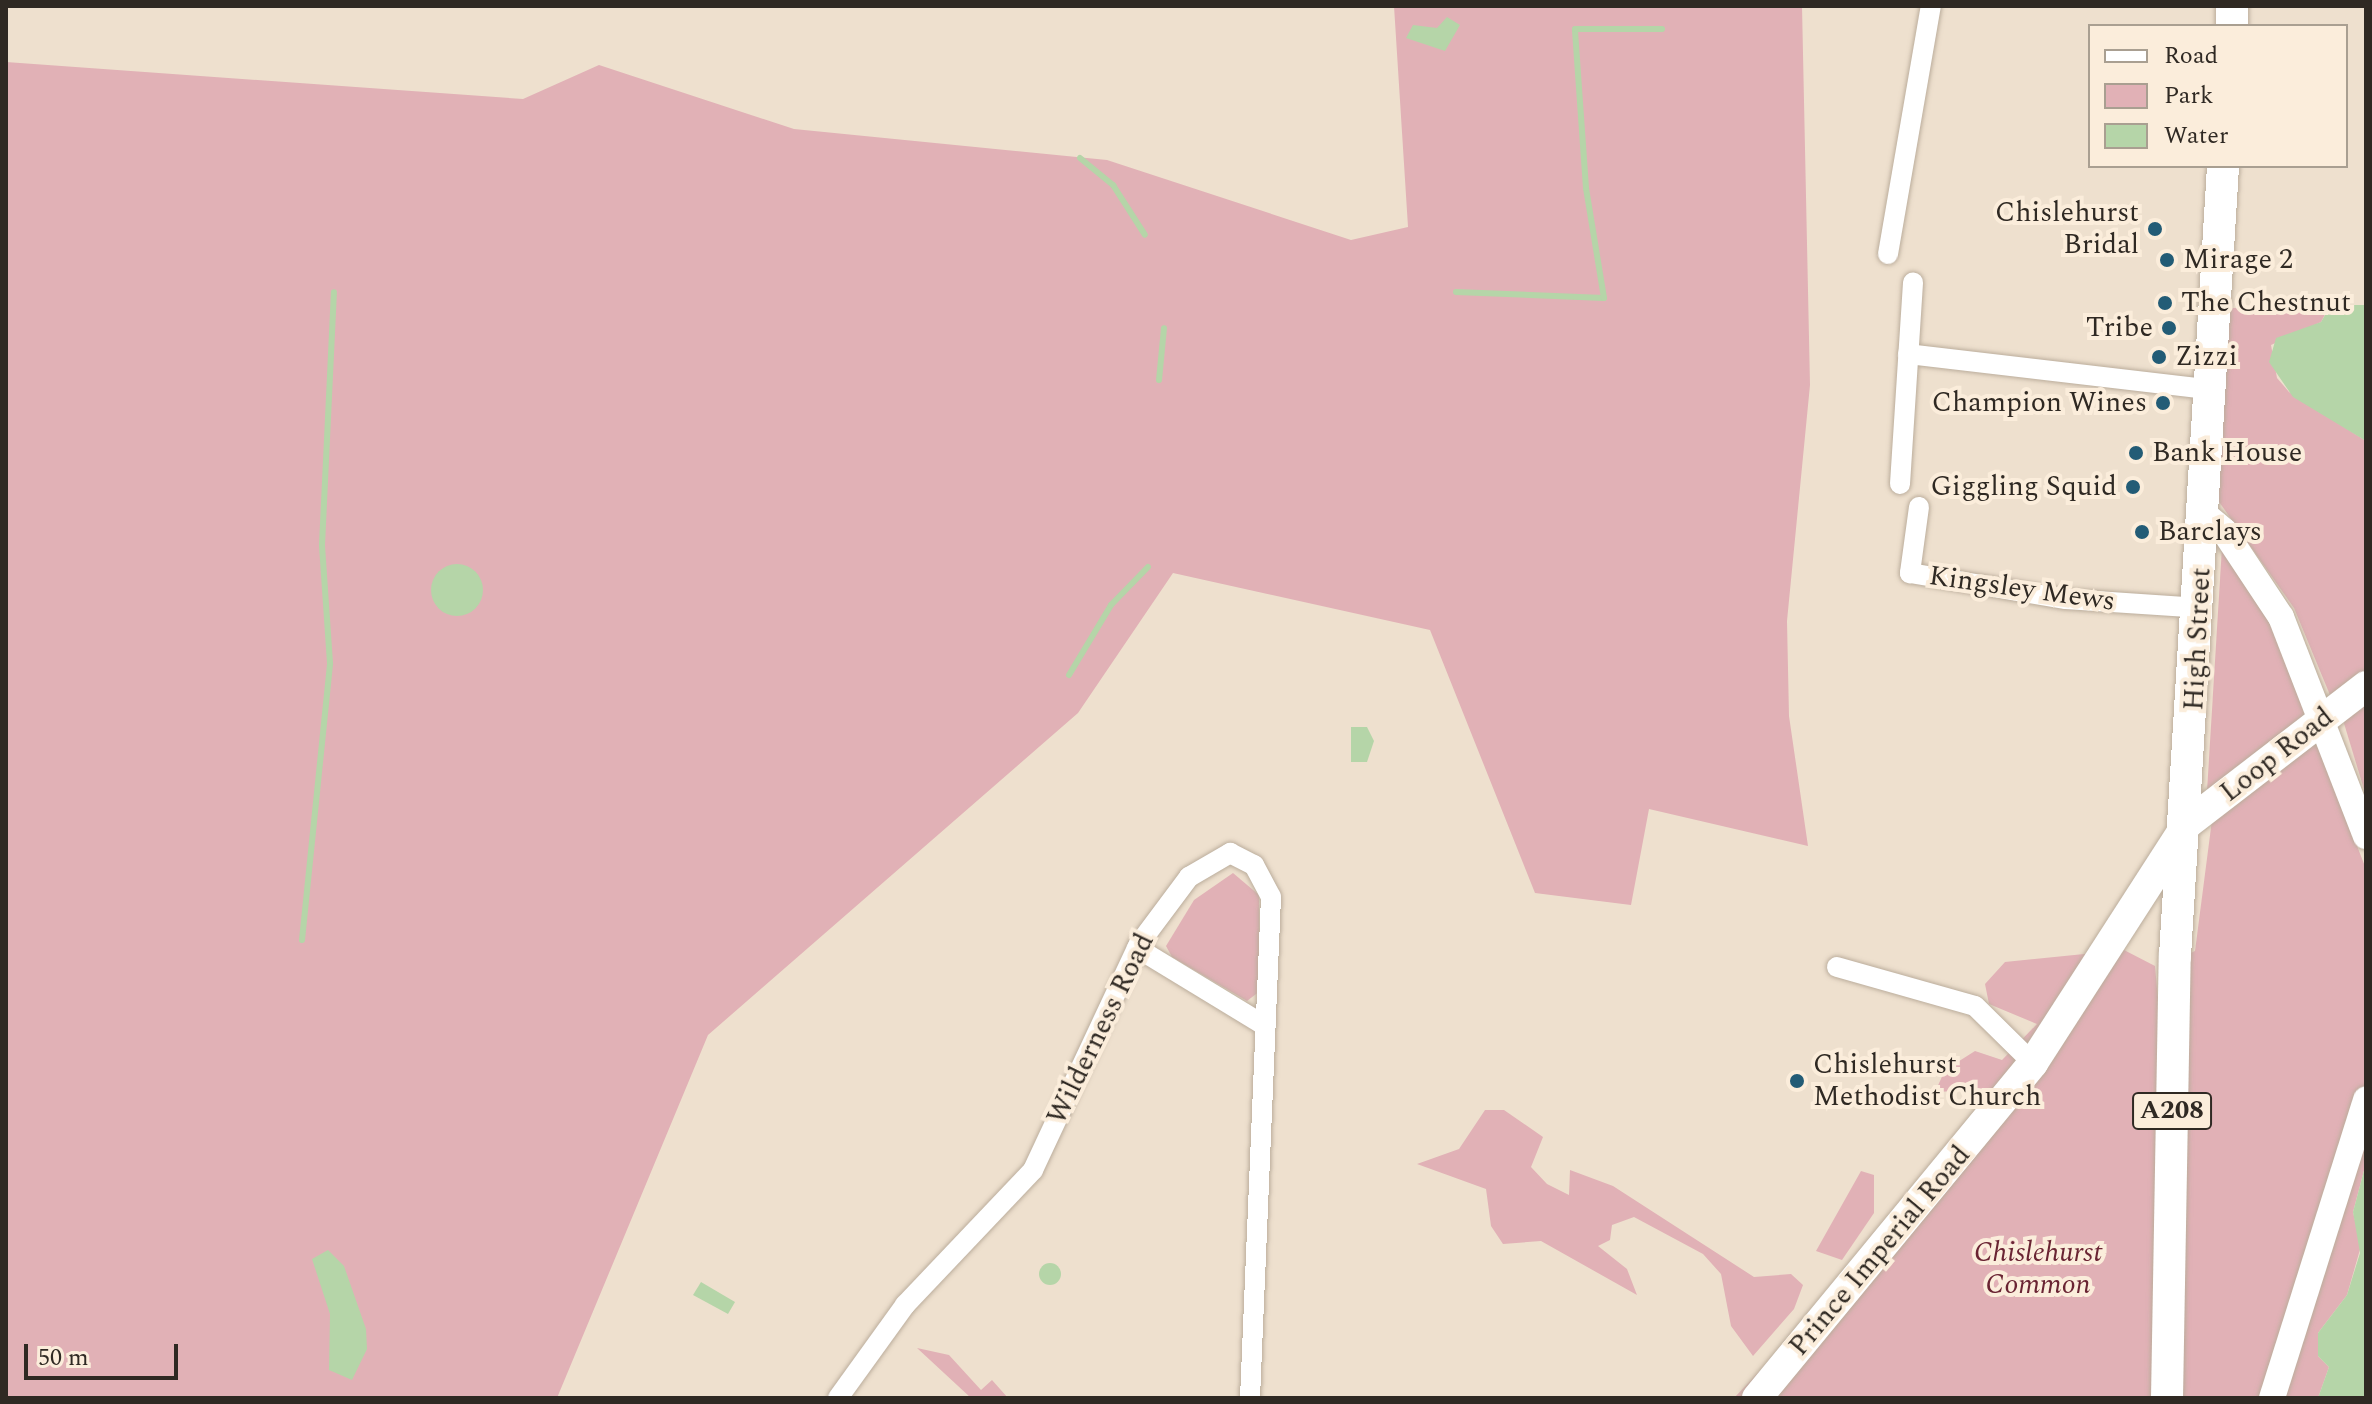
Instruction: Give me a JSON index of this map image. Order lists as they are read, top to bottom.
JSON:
{
  "streets": {
    "main road": [
      "High Street",
      "Loop Road",
      "A208",
      "Prince Imperial Road"
    ],
    "street": ["Kingsley Mews", "Wilderness Road"]
  },
  "crossings": [
    ["Kingsley Mews", "High Street"],
    ["High Street", "Loop Road"],
    ["High Street", "A208"],
    ["High Street", "Prince Imperial Road"],
    ["Loop Road", "A208"],
    ["Loop Road", "Prince Imperial Road"],
    ["A208", "Prince Imperial Road"]
  ],
  "parks": ["Chislehurst Common"],
  "places": [
    "Chislehurst Bridal",
    "Mirage 2",
    "The Chestnut",
    "Tribe",
    "Zizzi",
    "Champion Wines",
    "Bank House",
    "Giggling Squid",
    "Barclays",
    "Chislehurst Methodist Church"
  ],
  "legend": ["Road", "Park", "Water"],
  "scale_bar": "50 m"
}
